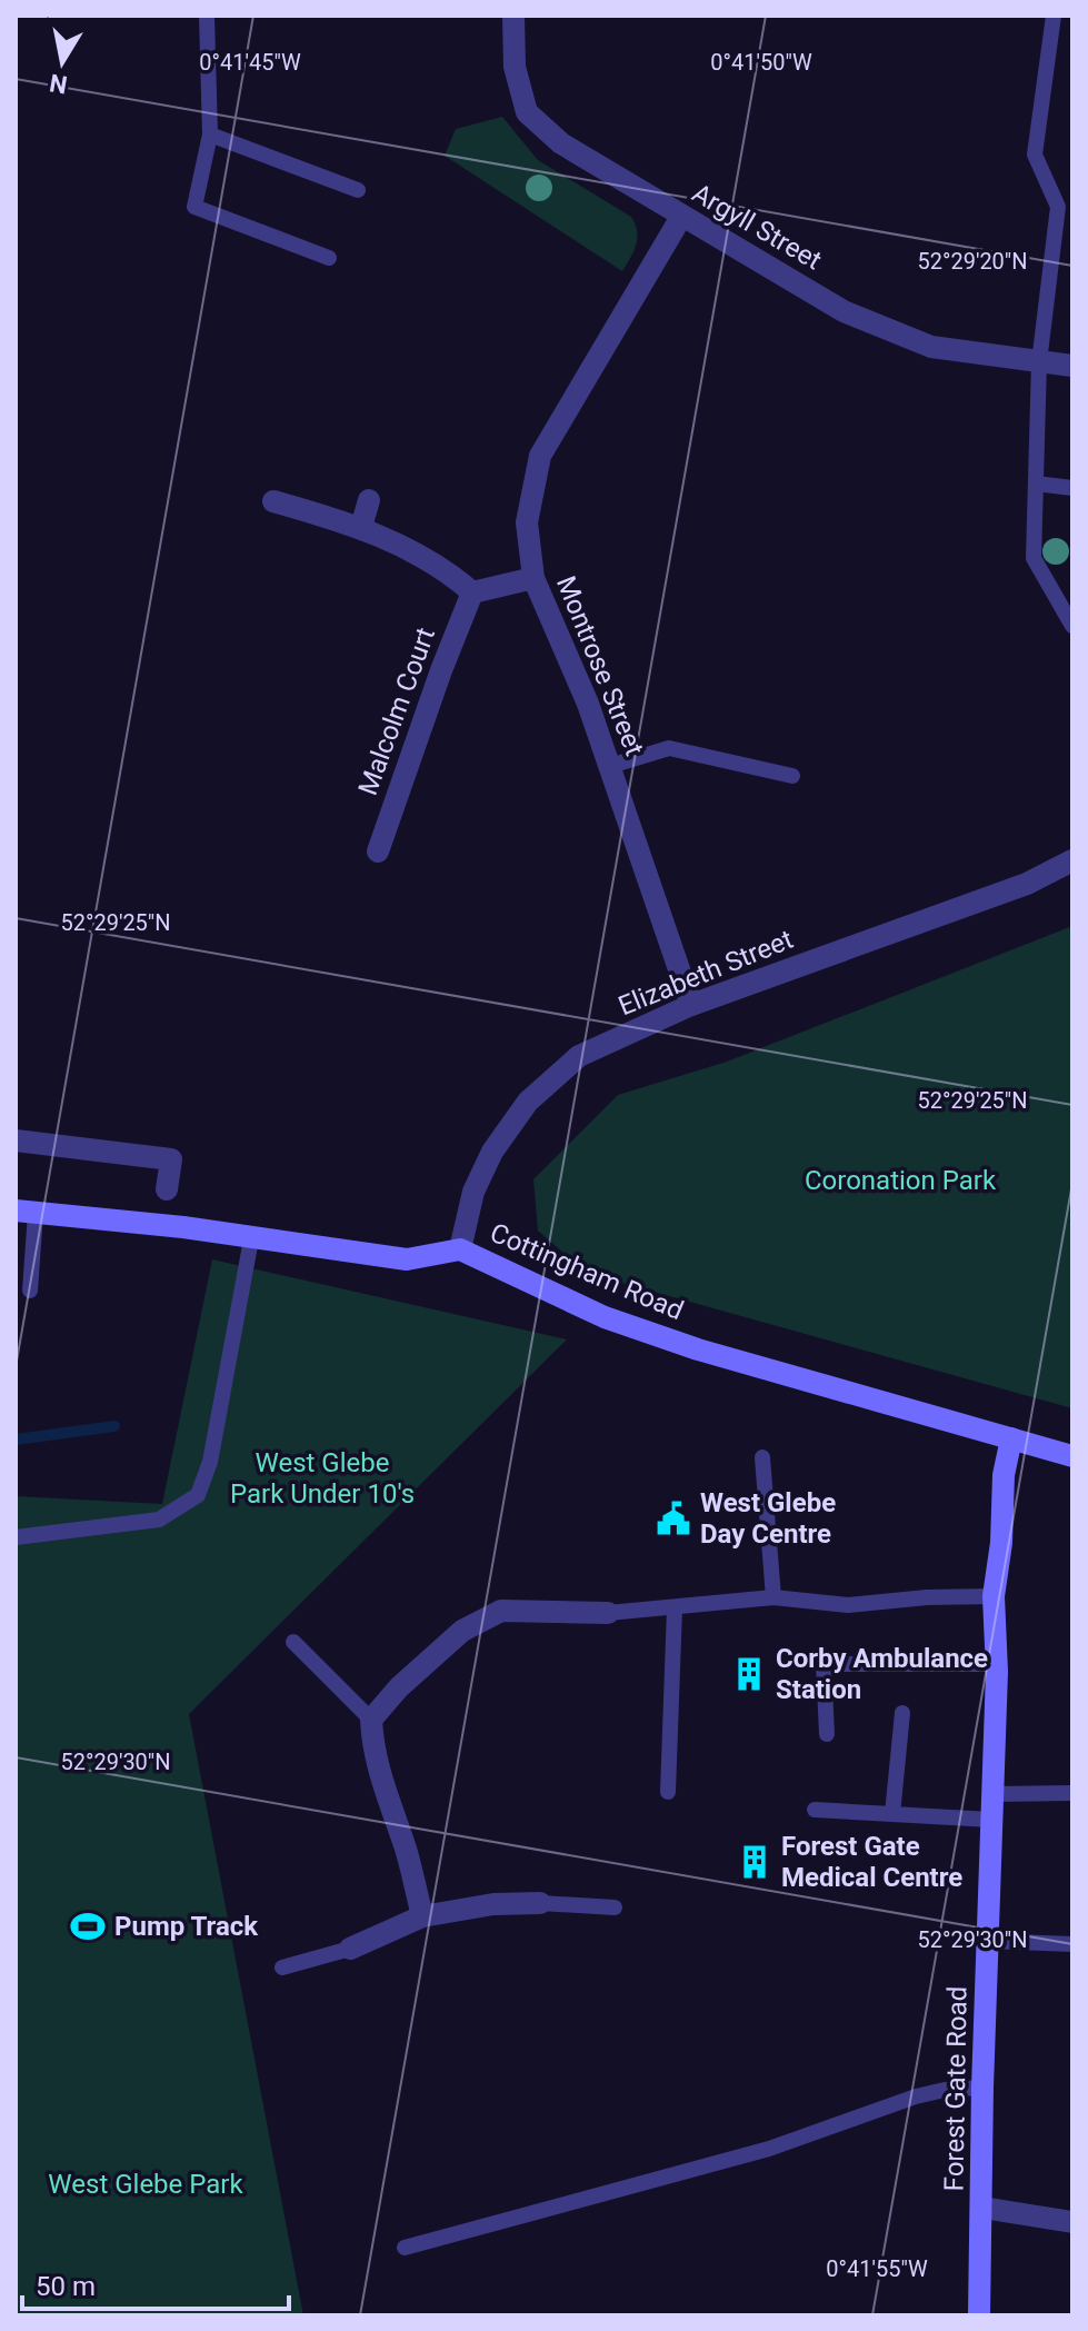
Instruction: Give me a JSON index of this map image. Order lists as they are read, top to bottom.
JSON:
{
  "streets": {
    "street": [
      "Argyll Street",
      "Montrose Street",
      "Malcolm Court",
      "Elizabeth Street",
      "Cottingham Road",
      "Forest Gate Road"
    ]
  },
  "crossings": [
    ["Argyll Street", "Montrose Street"],
    ["Montrose Street", "Elizabeth Street"],
    ["Elizabeth Street", "Cottingham Road"],
    ["Cottingham Road", "Forest Gate Road"]
  ],
  "parks": ["Coronation Park", "West Glebe Park Under 10's", "West Glebe Park"],
  "places": {
    "public building": ["West Glebe Day Centre"],
    "building": ["Corby Ambulance Station", "Forest Gate Medical Centre"],
    "sports": ["Pump Track"]
  },
  "scale_bar": "50 m",
  "north": "bottom",
  "coordinates": [
    "0°41'50\"W",
    "0°41'45\"W",
    "52°29'20\"N",
    "52°29'25\"N",
    "52°29'30\"N",
    "0°41'55\"W"
  ]
}
